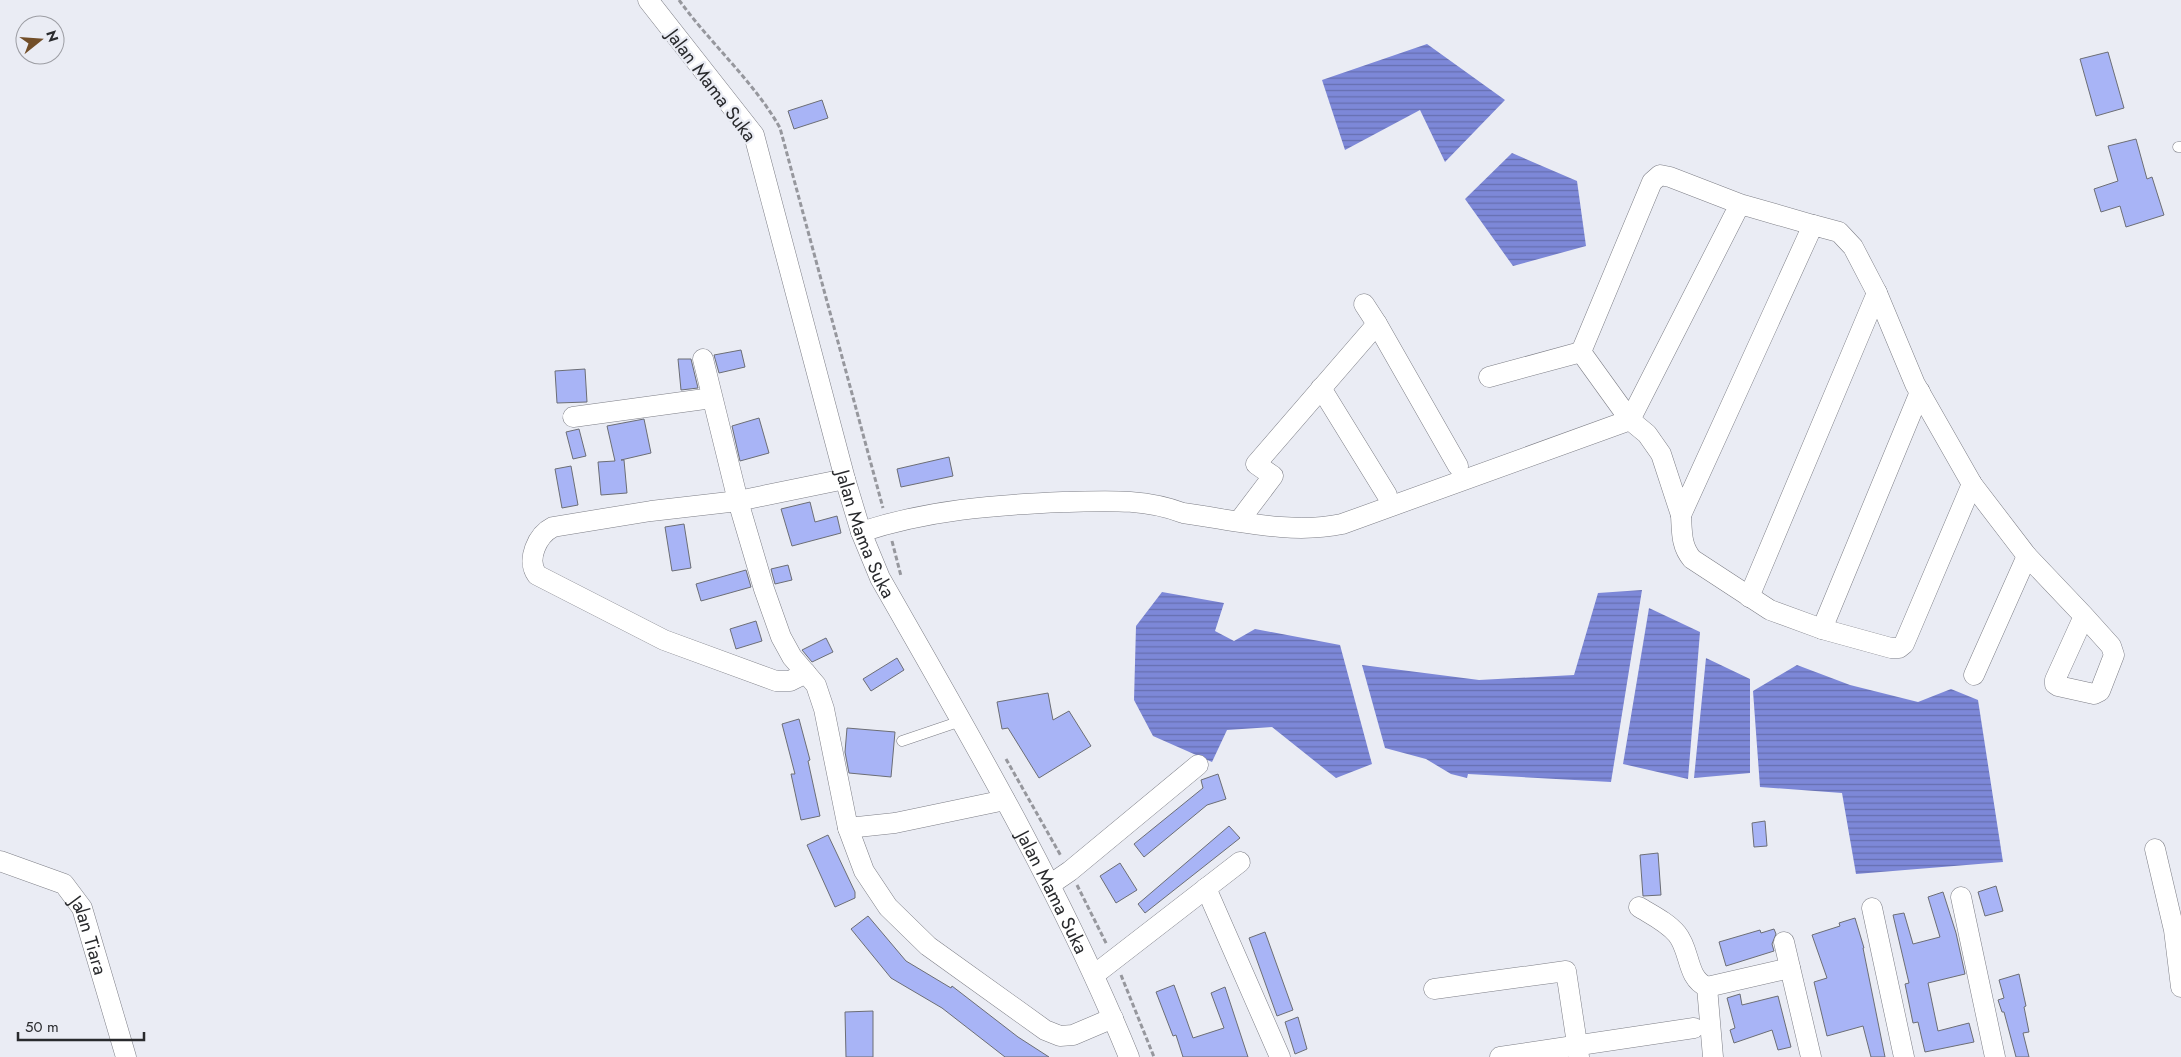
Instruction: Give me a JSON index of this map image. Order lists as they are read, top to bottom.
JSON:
{
  "streets": {
    "street": ["Jalan Mama Suka", "Jalan Tiara"]
  },
  "scale_bar": "50 m",
  "north": "right"
}
